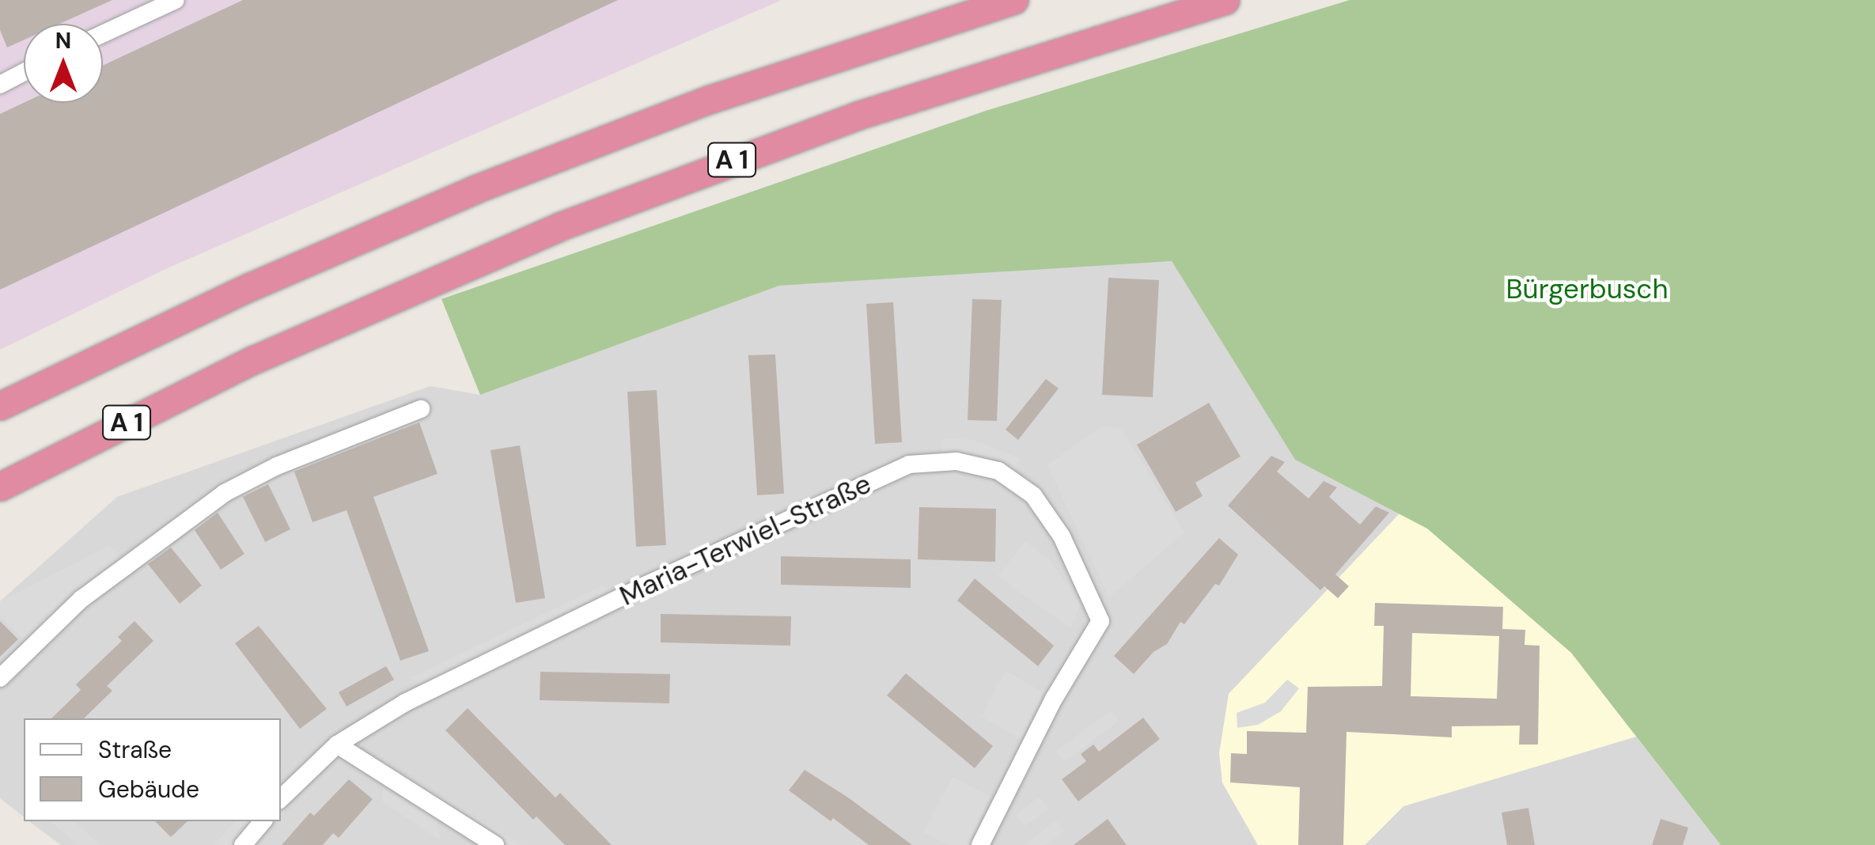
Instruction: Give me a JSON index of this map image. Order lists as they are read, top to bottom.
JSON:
{
  "streets": {
    "highway": ["A 1"],
    "street": ["Maria-Terwiel-Straße"]
  },
  "parks": ["Bürgerbusch"],
  "legend": ["Straße", "Gebäude"],
  "north": "top"
}
